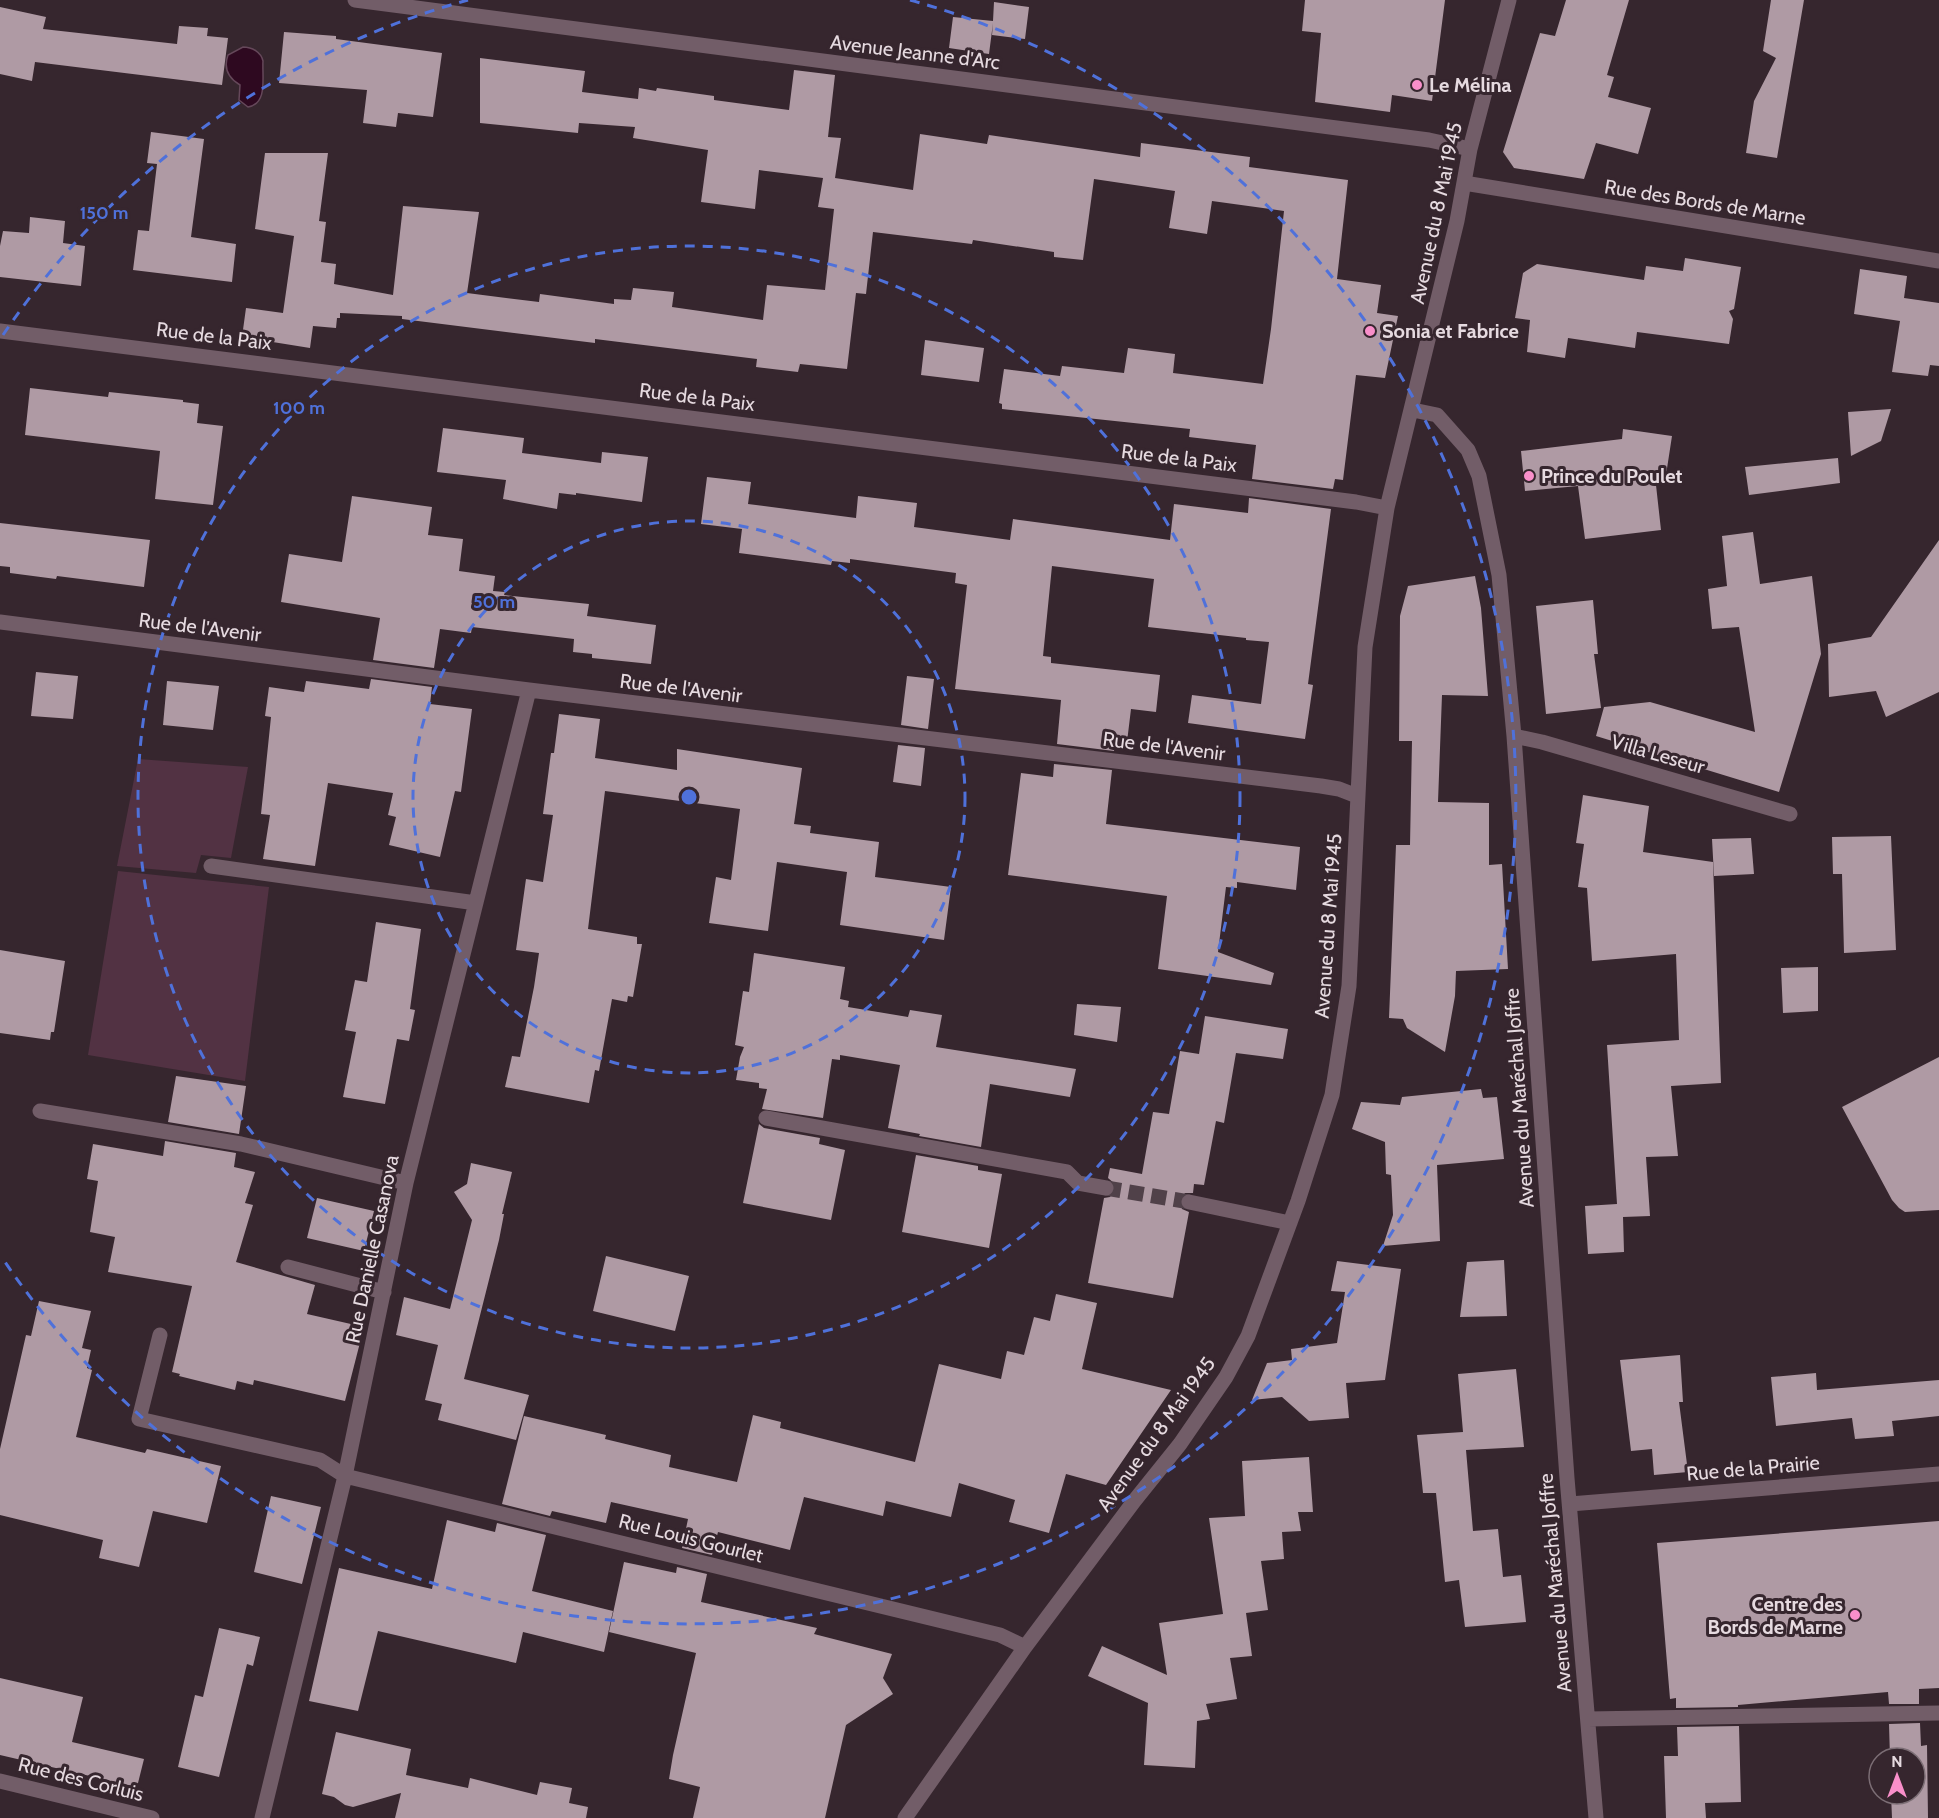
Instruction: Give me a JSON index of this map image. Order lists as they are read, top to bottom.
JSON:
{
  "streets": {
    "street": [
      "Avenue Jeanne d'Arc",
      "Rue des Bords de Marne",
      "Avenue du 8 Mai 1945",
      "Rue de la Paix",
      "Rue de l'Avenir",
      "Villa Leseur",
      "Avenue du Maréchal Joffre",
      "Rue Danielle Casanova",
      "Rue de la Prairie",
      "Rue Louis Gourlet",
      "Rue des Corluis"
    ]
  },
  "crossings": [
    ["Avenue Jeanne d'Arc", "Avenue du 8 Mai 1945"],
    ["Rue des Bords de Marne", "Avenue du 8 Mai 1945"],
    ["Avenue du 8 Mai 1945", "Rue de la Paix"],
    ["Avenue du 8 Mai 1945", "Rue de l'Avenir"],
    ["Avenue du 8 Mai 1945", "Avenue du Maréchal Joffre"],
    ["Avenue du 8 Mai 1945", "Rue Louis Gourlet"],
    ["Rue de l'Avenir", "Rue Danielle Casanova"],
    ["Villa Leseur", "Avenue du Maréchal Joffre"],
    ["Avenue du Maréchal Joffre", "Rue de la Prairie"],
    ["Rue Danielle Casanova", "Rue Louis Gourlet"]
  ],
  "places": [
    "Le Mélina",
    "Sonia et Fabrice",
    "Prince du Poulet",
    "Centre des Bords de Marne"
  ],
  "north": "top",
  "rings": ["150 m", "100 m", "50 m"]
}
